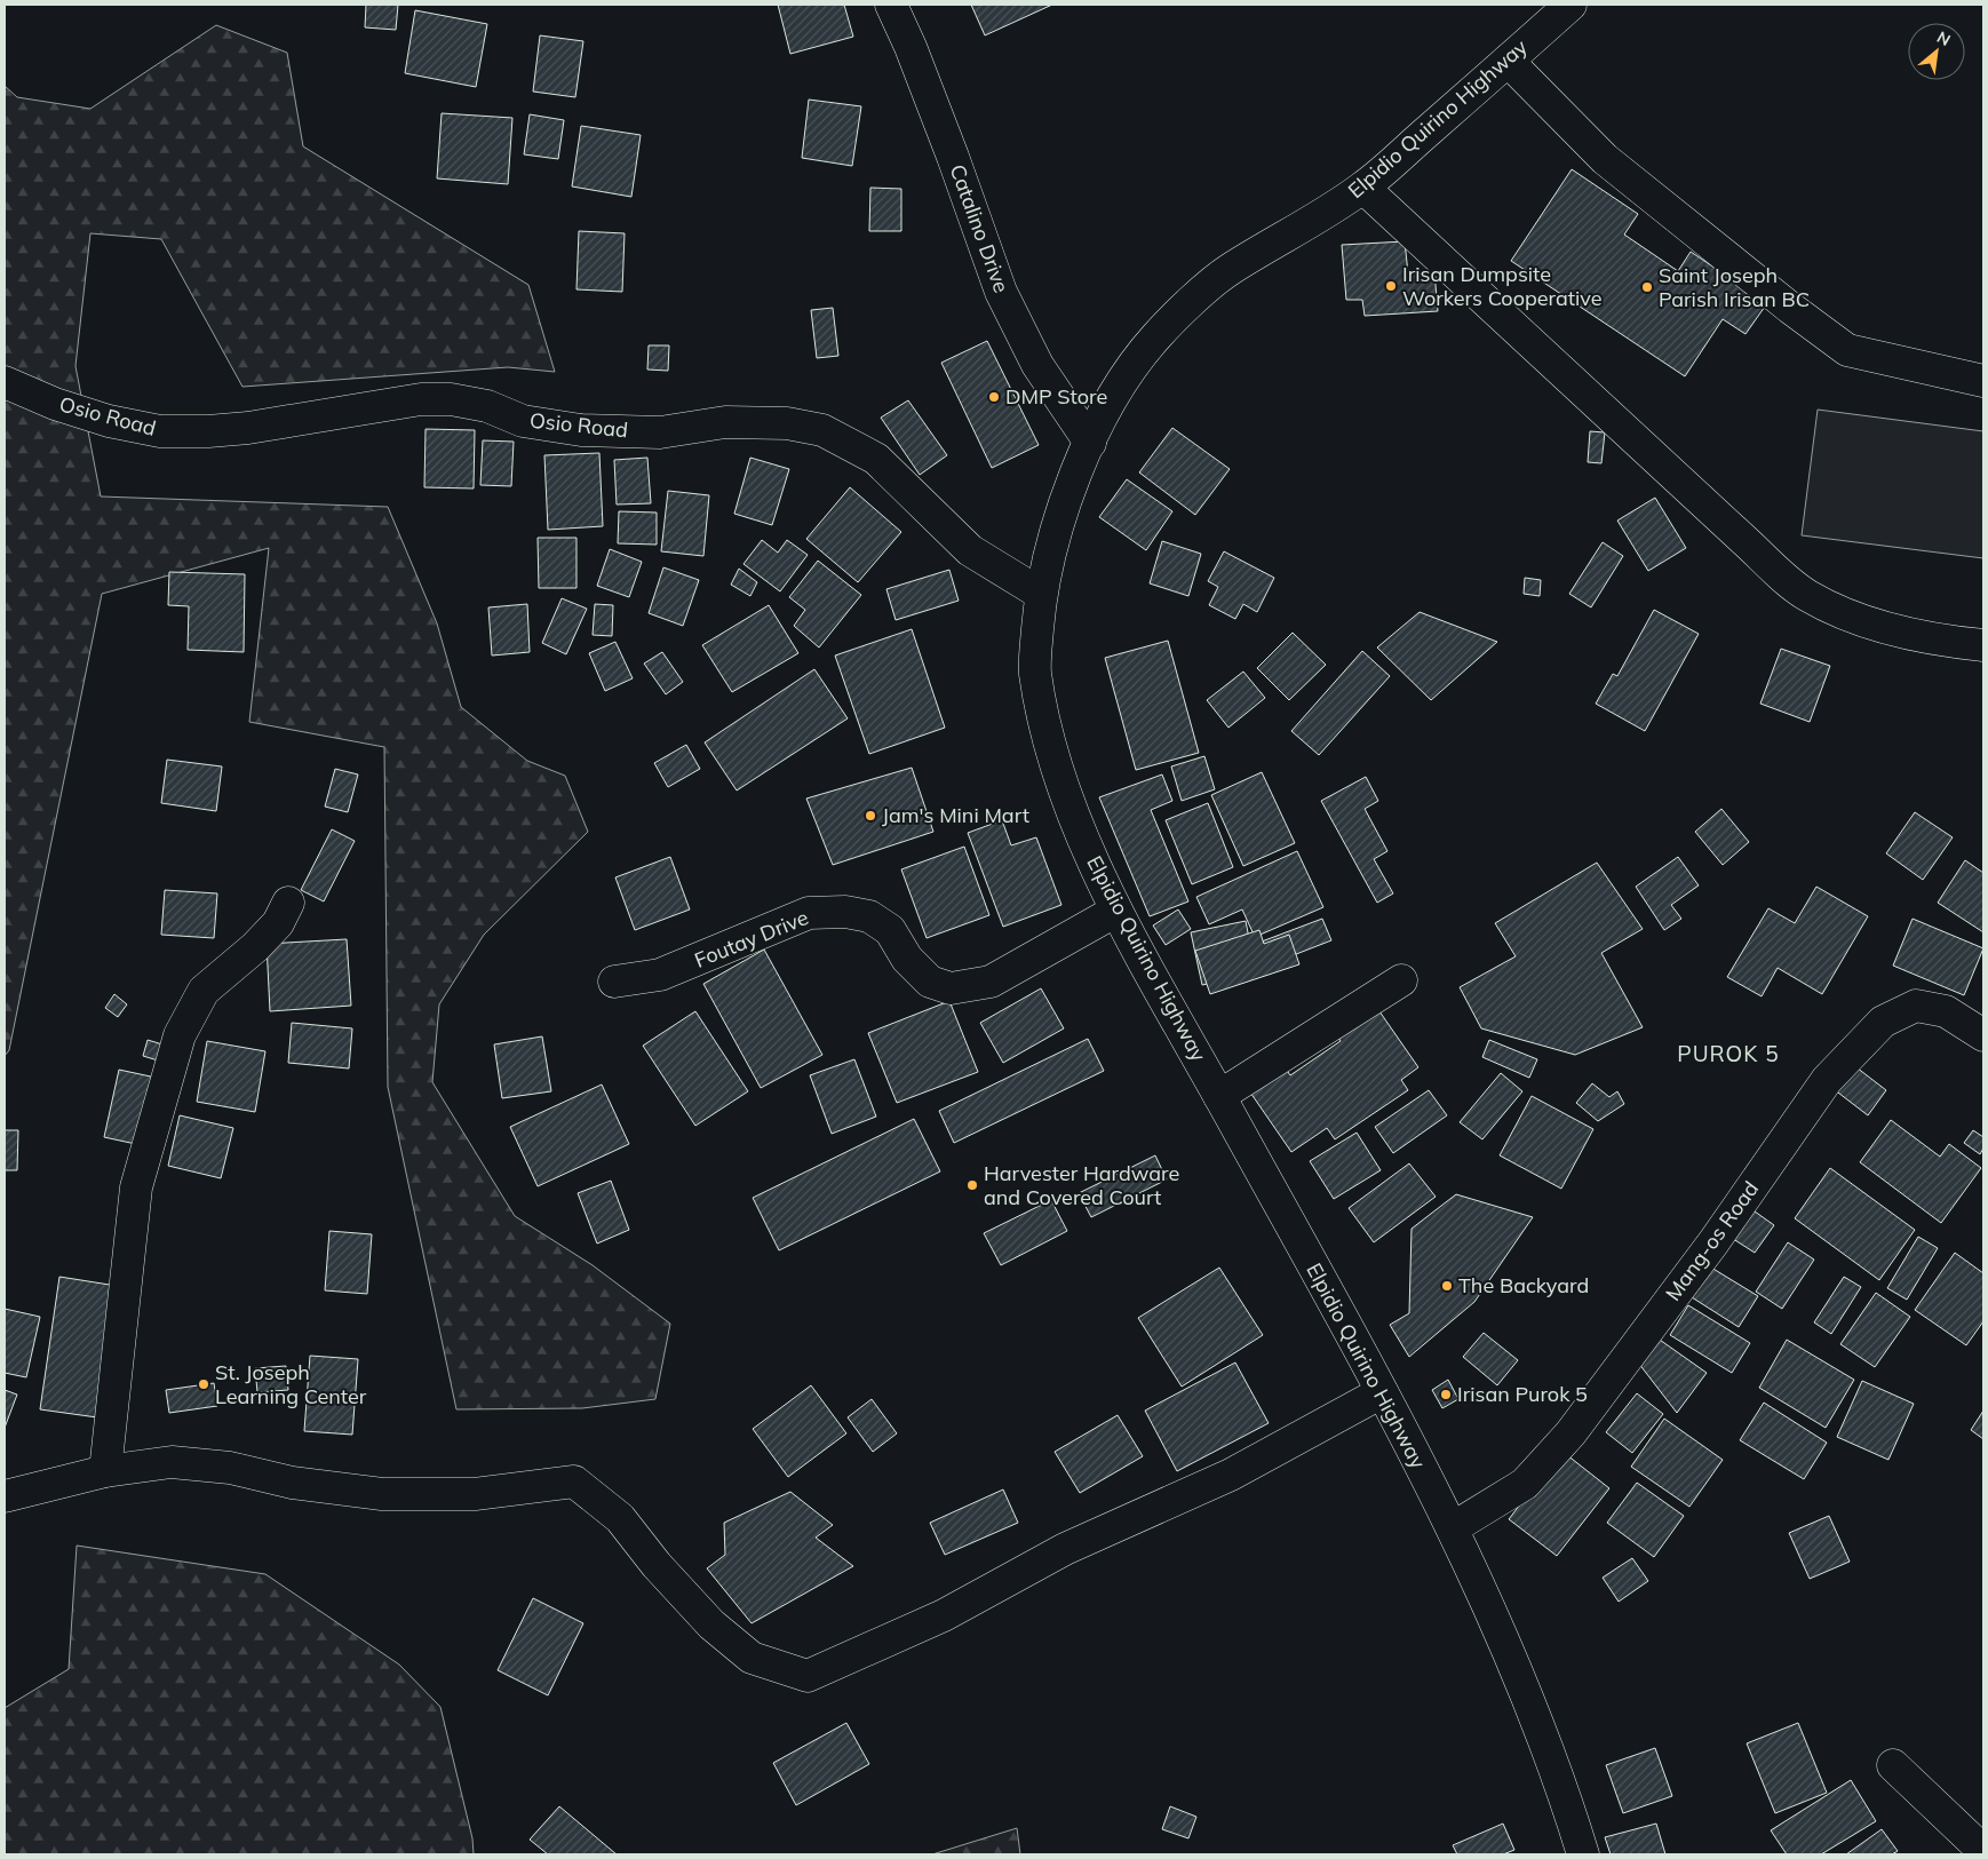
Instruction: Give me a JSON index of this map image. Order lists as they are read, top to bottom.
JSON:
{
  "streets": {
    "main road": [
      "Elpidio Quirino Highway",
      "Catalino Drive",
      "Osio Road",
      "Foutay Drive",
      "Mang-os Road"
    ]
  },
  "crossings": [
    ["Elpidio Quirino Highway", "Catalino Drive"],
    ["Elpidio Quirino Highway", "Osio Road"],
    ["Elpidio Quirino Highway", "Foutay Drive"],
    ["Elpidio Quirino Highway", "Mang-os Road"]
  ],
  "districts": ["PUROK 5"],
  "places": [
    "Irisan Dumpsite Workers Cooperative",
    "Saint Joseph Parish Irisan BC",
    "DMP Store",
    "Jam's Mini Mart",
    "Harvester Hardware and Covered Court",
    "The Backyard",
    "St. Joseph Learning Center",
    "Irisan Purok 5"
  ],
  "north": "top right"
}
